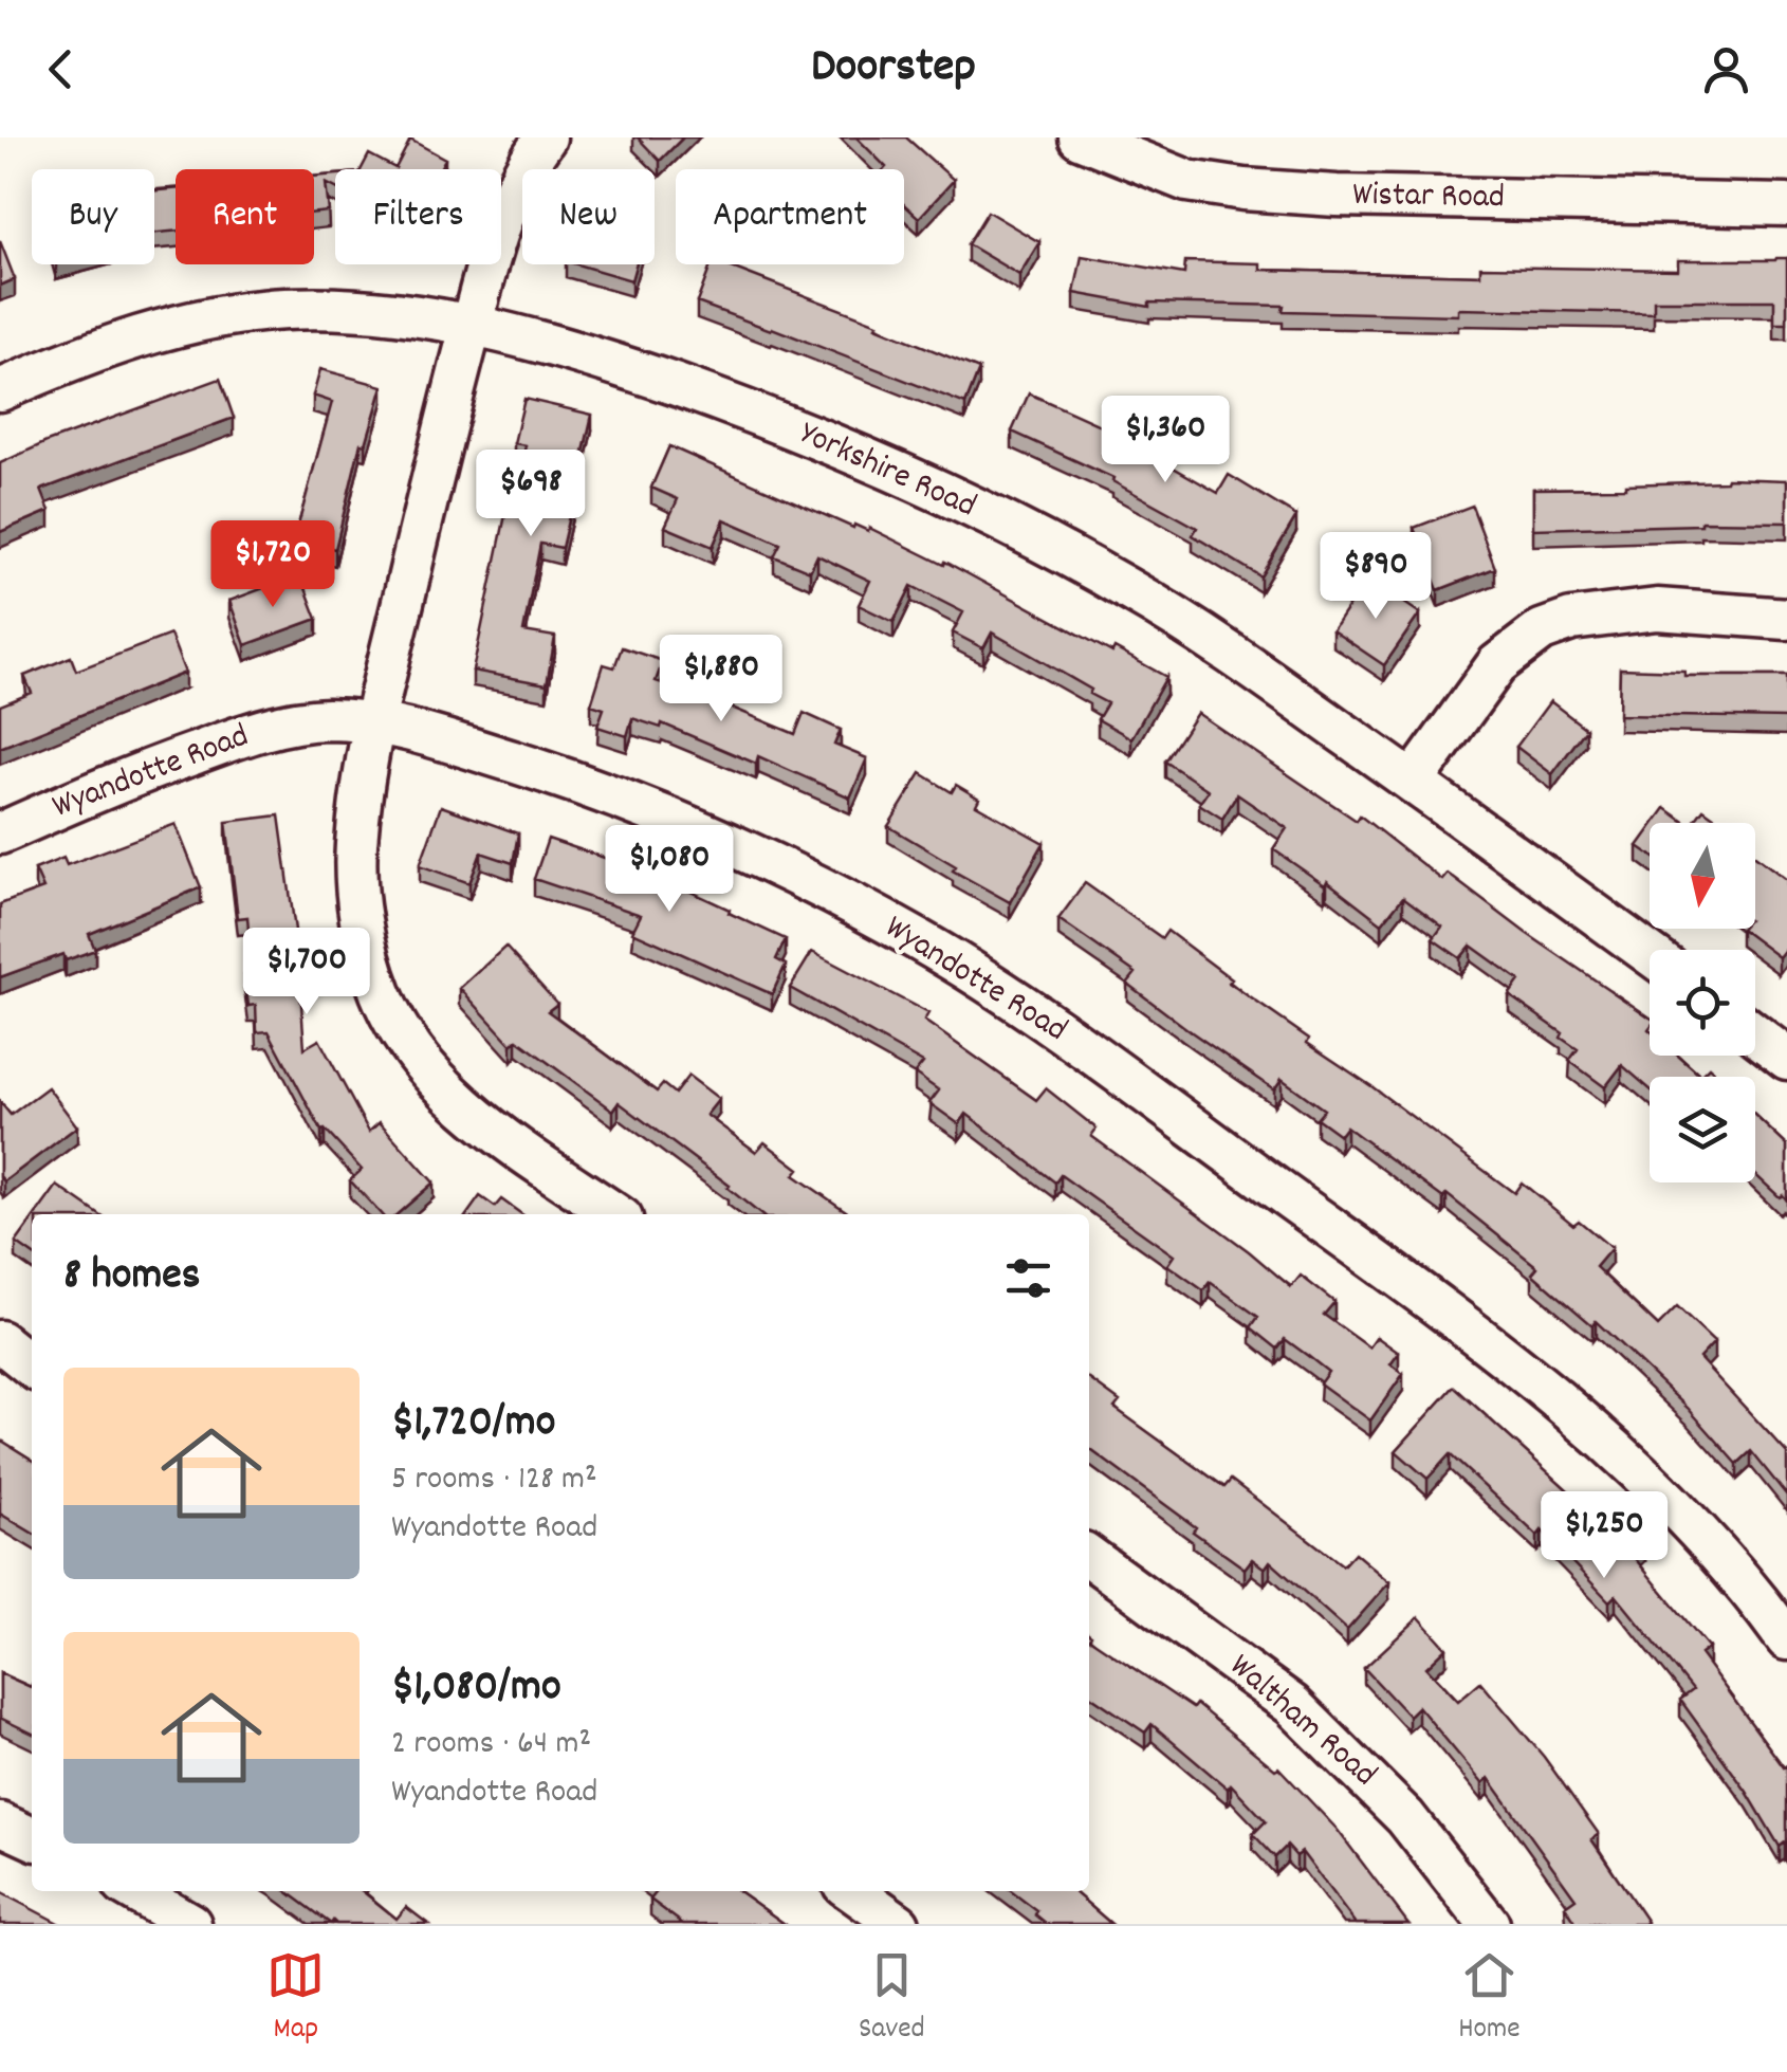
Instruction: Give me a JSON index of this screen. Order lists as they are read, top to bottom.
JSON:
{
  "streets": {
    "street": [
      "Wistar Road",
      "Yorkshire Road",
      "Wyandotte Road",
      "Waltham Road"
    ]
  },
  "north": "bottom",
  "page": {
    "header": "Doorstep",
    "chip": [
      "Buy",
      "Rent",
      "Filters",
      "New",
      "Apartment"
    ],
    "price": [
      "$1,360",
      "$698",
      "$1,720",
      "$890",
      "$1,880",
      "$1,080",
      "$1,700",
      "$1,250"
    ],
    "heading": "8 homes",
    "list": [
      {
        "name": "$1,720/mo",
        "note": "5 rooms · 128 m² · Wyandotte Road"
      },
      {
        "name": "$1,080/mo",
        "note": "2 rooms · 64 m² · Wyandotte Road"
      }
    ],
    "tabs": ["Map", "Saved", "Home"]
  }
}
